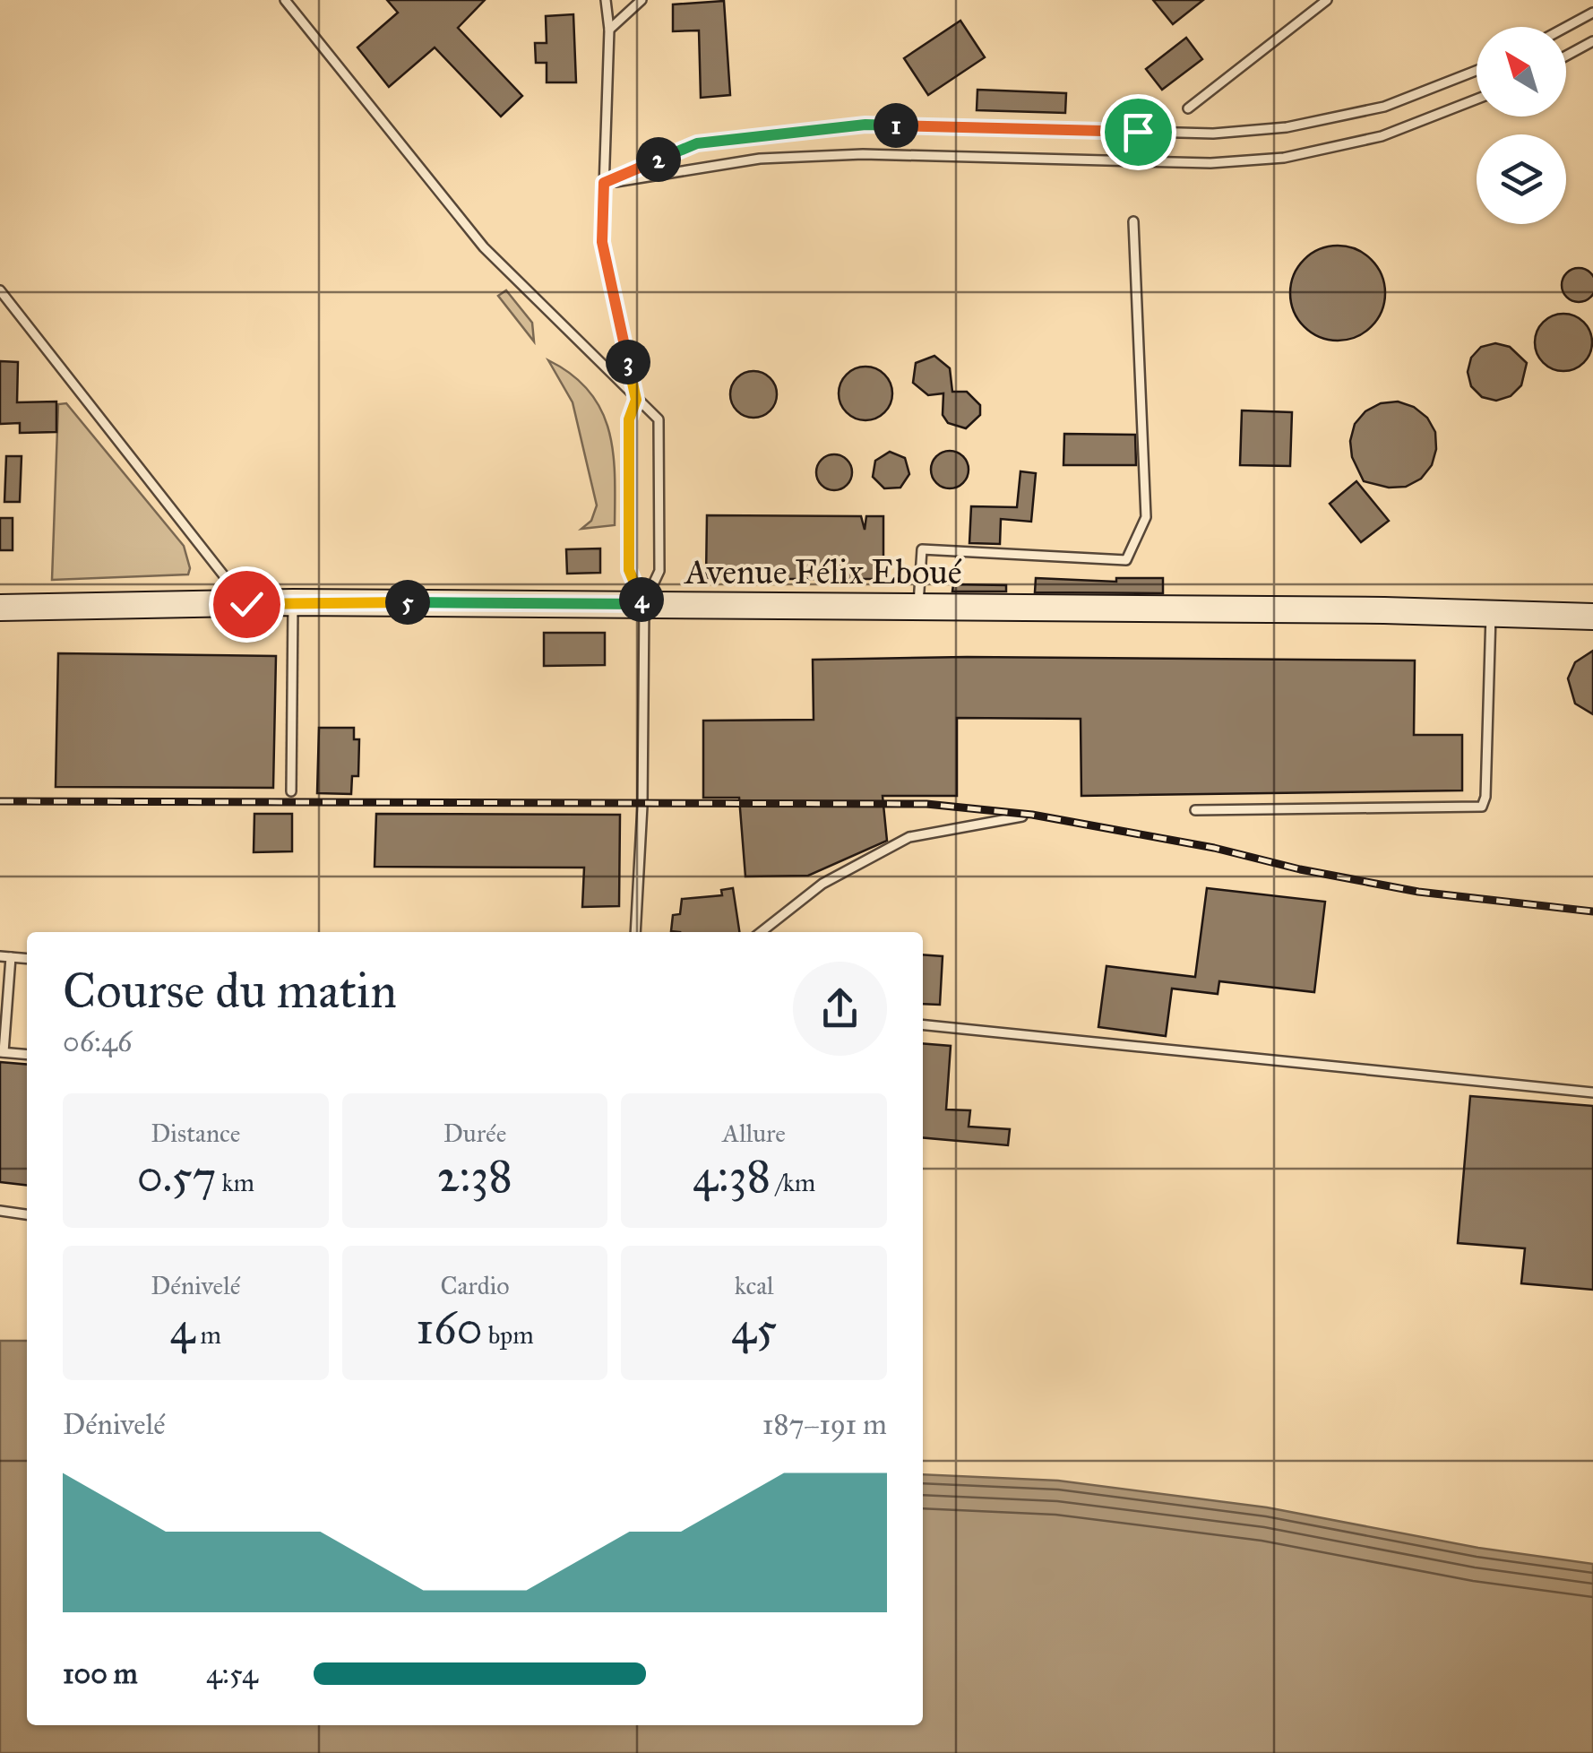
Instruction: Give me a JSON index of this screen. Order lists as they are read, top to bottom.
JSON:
{
  "streets": {
    "street": ["Avenue Félix Eboué"]
  },
  "north": "top left",
  "page": {
    "pins": [
      "1",
      "2",
      "3",
      "4",
      "5"
    ],
    "heading": ["Course du matin", "06:46"],
    "stats": [
      ["Distance", "0.57 km"],
      ["Durée", "2:38"],
      ["Allure", "4:38 /km"],
      ["Dénivelé", "4 m"],
      ["Cardio", "160 bpm"],
      ["kcal", "45"]
    ],
    "chart": ["Dénivelé", "187–191 m"],
    "list": [
      {
        "name": "100 m",
        "note": "4:54"
      }
    ]
  }
}
